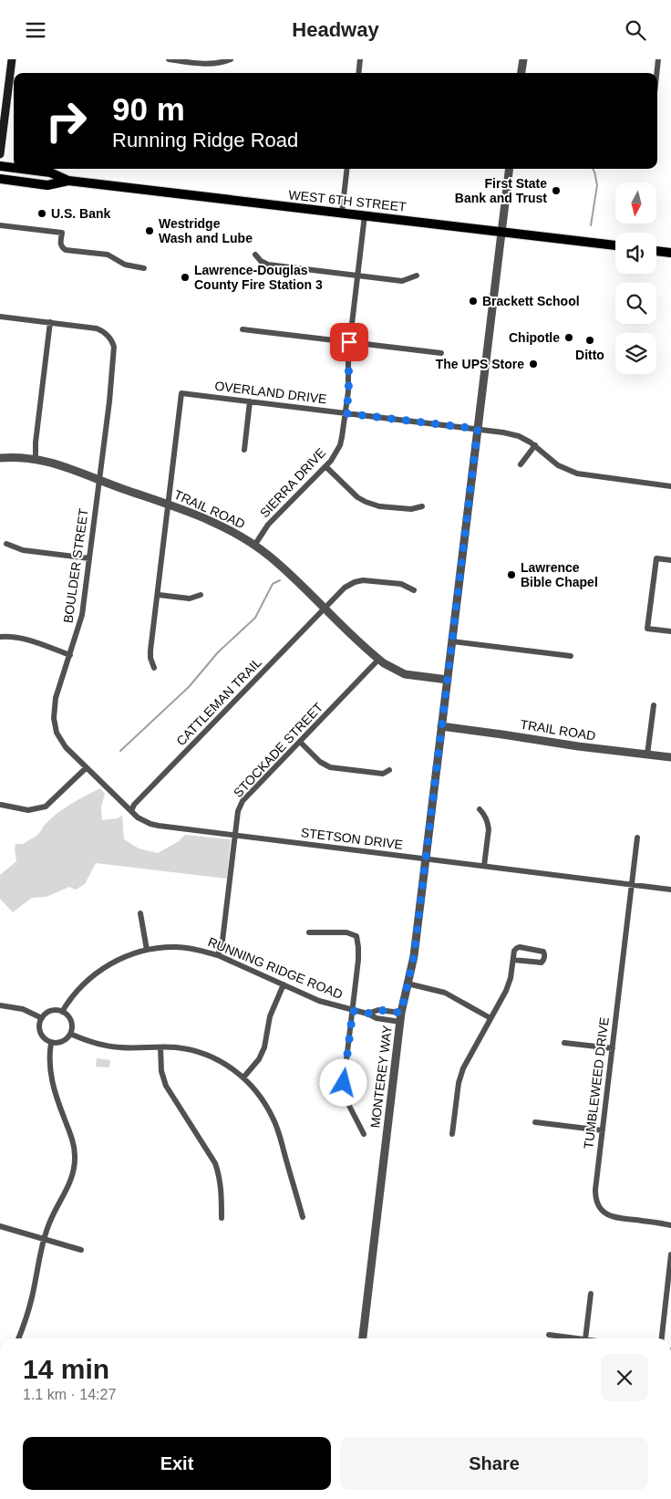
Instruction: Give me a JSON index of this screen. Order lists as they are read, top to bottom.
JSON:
{
  "streets": {
    "main road": ["WEST 6TH STREET"],
    "street": [
      "OVERLAND DRIVE",
      "SIERRA DRIVE",
      "TRAIL ROAD",
      "BOULDER STREET",
      "CATTLEMAN TRAIL",
      "STOCKADE STREET",
      "STETSON DRIVE",
      "RUNNING RIDGE ROAD",
      "MONTEREY WAY",
      "TUMBLEWEED DRIVE"
    ]
  },
  "crossings": [
    ["WEST 6TH STREET", "SIERRA DRIVE"],
    ["WEST 6TH STREET", "MONTEREY WAY"],
    ["OVERLAND DRIVE", "SIERRA DRIVE"],
    ["OVERLAND DRIVE", "TRAIL ROAD"],
    ["OVERLAND DRIVE", "MONTEREY WAY"],
    ["SIERRA DRIVE", "TRAIL ROAD"],
    ["TRAIL ROAD", "BOULDER STREET"],
    ["TRAIL ROAD", "CATTLEMAN TRAIL"],
    ["TRAIL ROAD", "STOCKADE STREET"],
    ["TRAIL ROAD", "MONTEREY WAY"],
    ["BOULDER STREET", "STETSON DRIVE"],
    ["CATTLEMAN TRAIL", "STETSON DRIVE"],
    ["STOCKADE STREET", "STETSON DRIVE"],
    ["STOCKADE STREET", "RUNNING RIDGE ROAD"],
    ["STETSON DRIVE", "MONTEREY WAY"],
    ["STETSON DRIVE", "TUMBLEWEED DRIVE"],
    ["RUNNING RIDGE ROAD", "MONTEREY WAY"]
  ],
  "places": [
    "First State Bank and Trust",
    "U.S. Bank",
    "Westridge Wash and Lube",
    "Lawrence-Douglas County Fire Station 3",
    "Brackett School",
    "Chipotle",
    "Ditto",
    "The UPS Store",
    "Lawrence Bible Chapel"
  ],
  "north": "bottom",
  "page": {
    "header": "Headway",
    "turn": ["90 m", "Running Ridge Road"],
    "heading": ["14 min", "1.1 km · 14:27"],
    "buttons": ["Exit", "Share"]
  }
}
